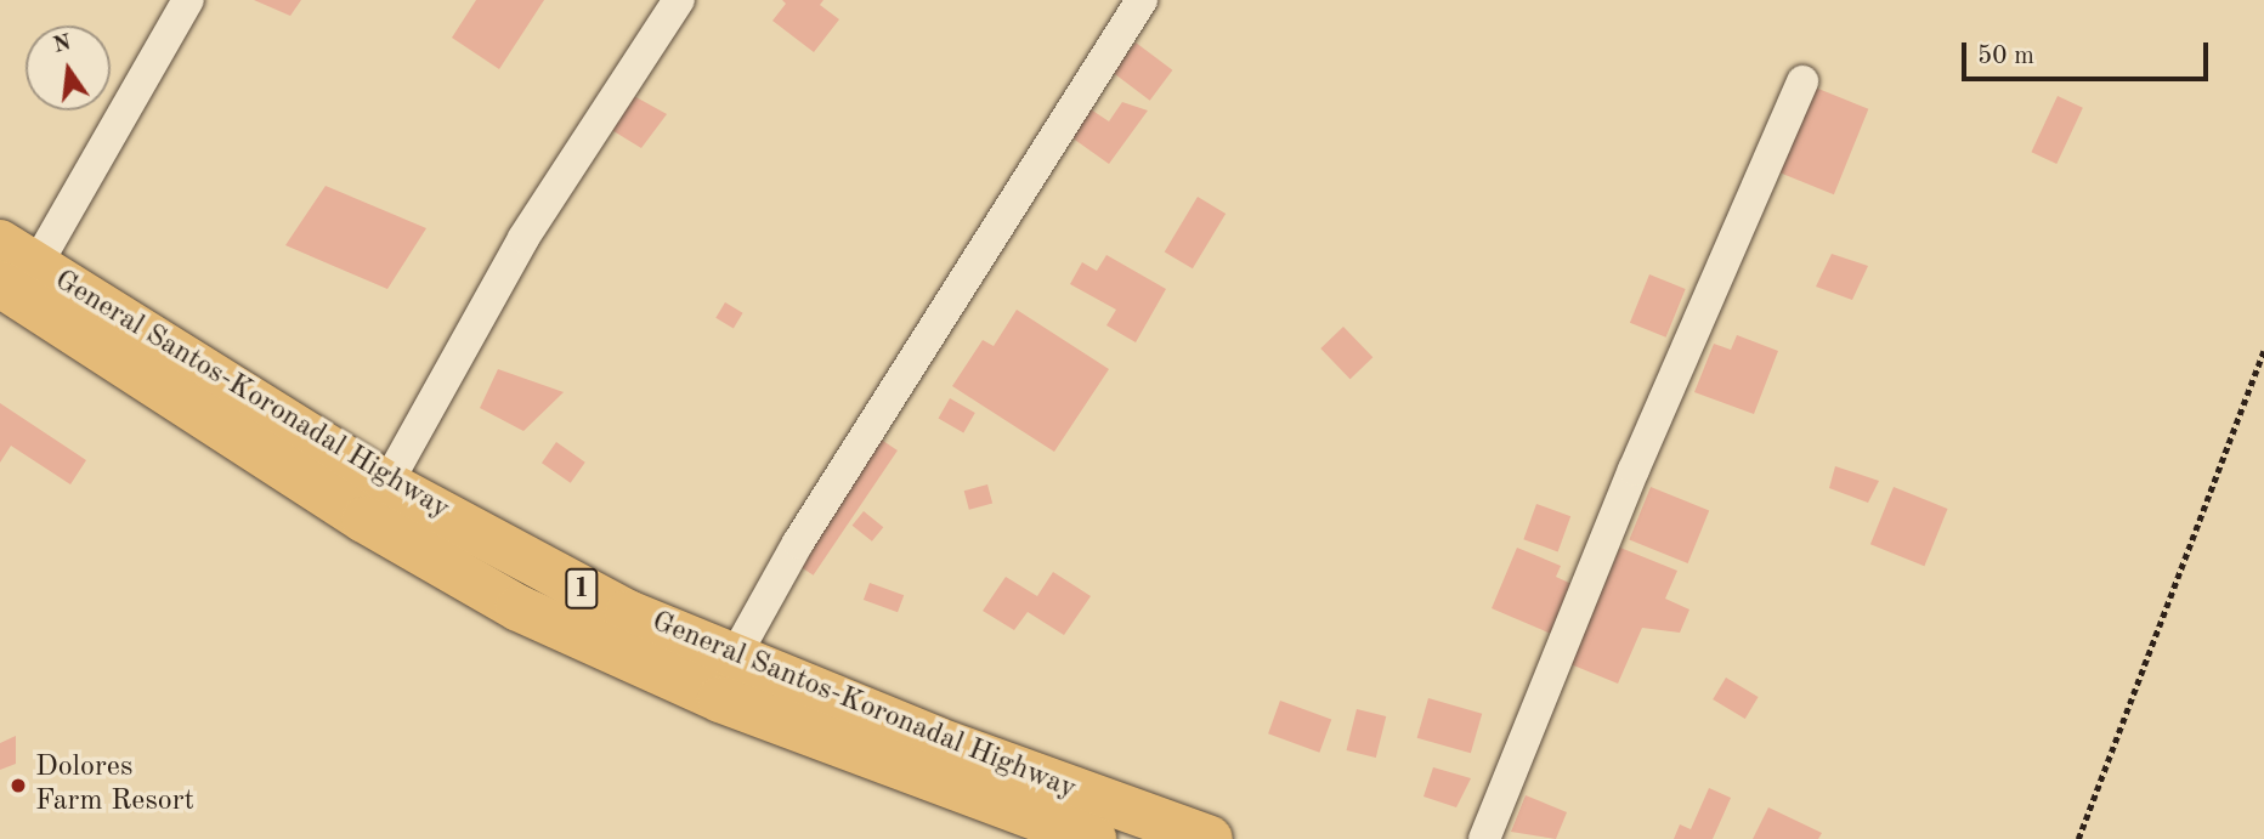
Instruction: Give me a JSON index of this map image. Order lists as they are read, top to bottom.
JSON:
{
  "streets": {
    "highway": ["General Santos-Koronadal Highway", "1"]
  },
  "places": ["Dolores Farm Resort"],
  "scale_bar": "50 m",
  "north": "top"
}
